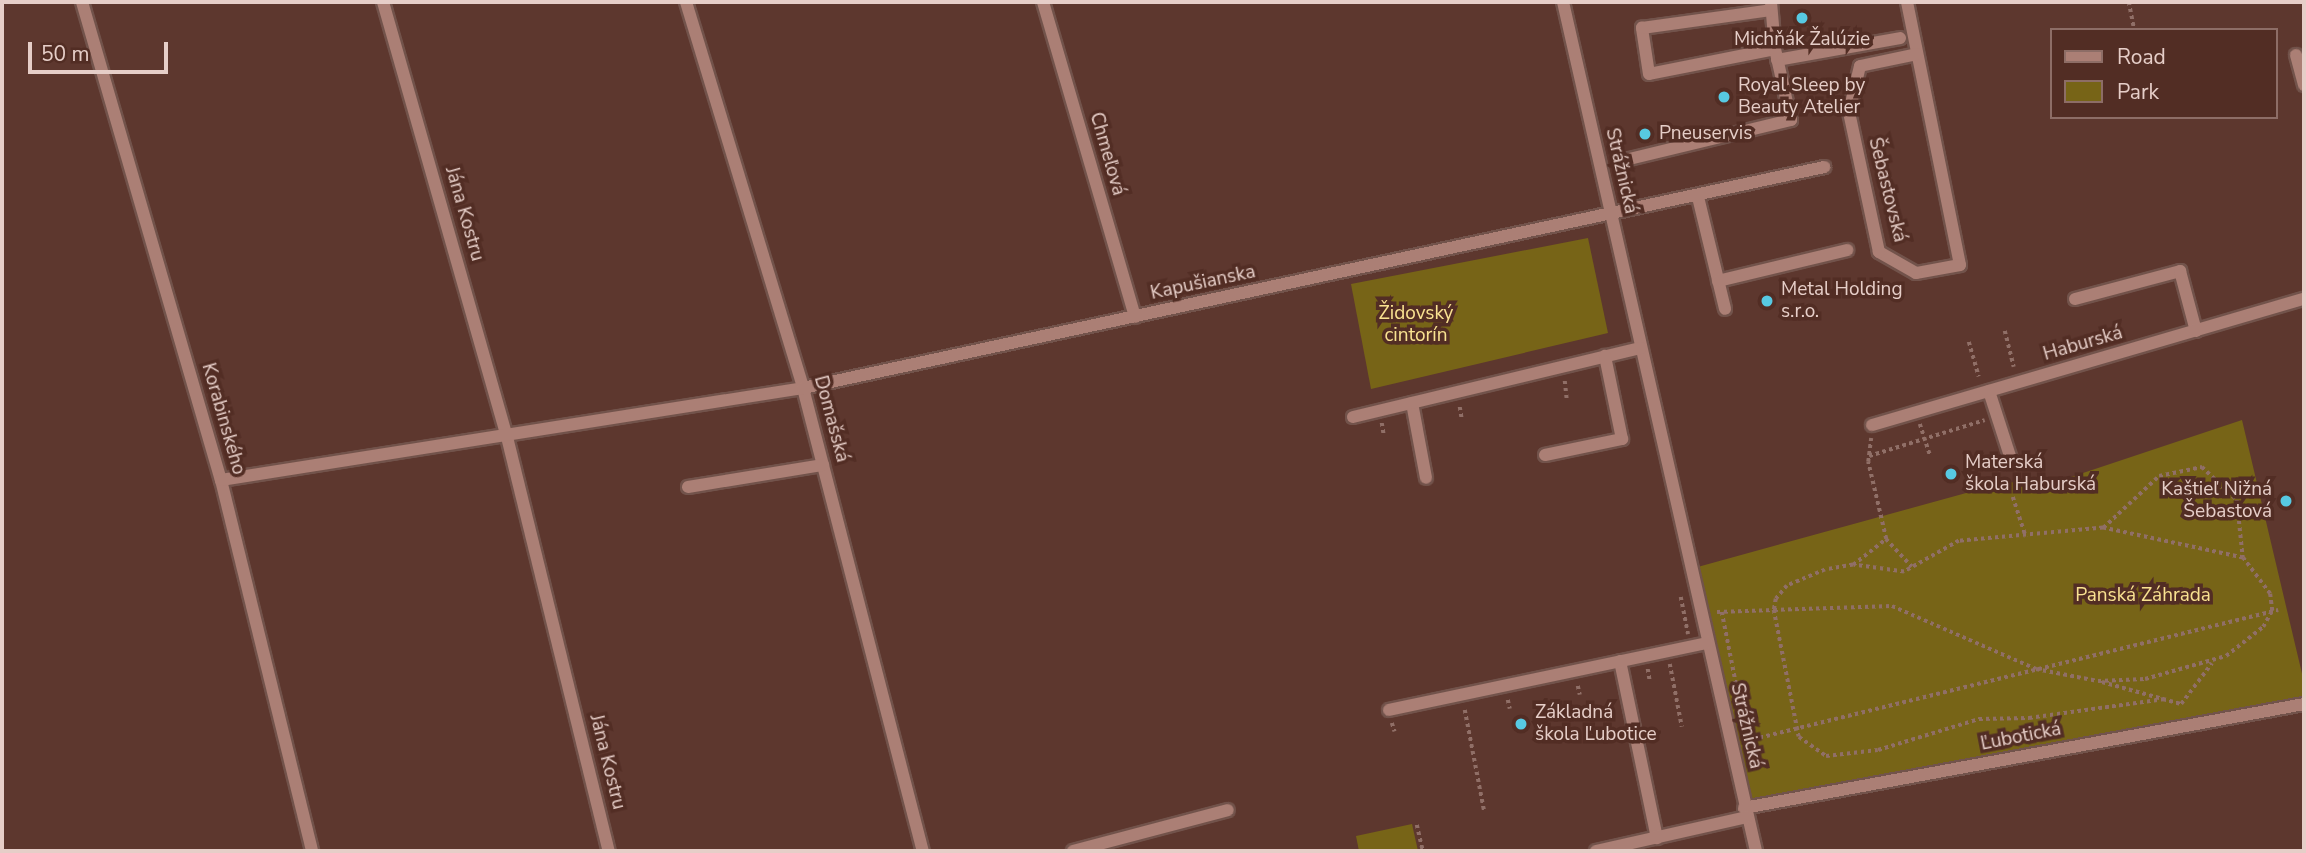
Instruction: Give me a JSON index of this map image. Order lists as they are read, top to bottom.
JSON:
{
  "streets": {
    "street": [
      "Chmeľová",
      "Strážnická",
      "Šebastovská",
      "Jána Kostru",
      "Kapušianska",
      "Haburská",
      "Korabinského",
      "Domašská",
      "Ľubotická"
    ]
  },
  "crossings": [
    ["Chmeľová", "Kapušianska"],
    ["Strážnická", "Kapušianska"],
    ["Strážnická", "Ľubotická"],
    ["Kapušianska", "Domašská"]
  ],
  "parks": ["Židovský cintorín", "Panská Záhrada"],
  "places": [
    "Michňák Žalúzie",
    "Royal Sleep by Beauty Atelier",
    "Pneuservis",
    "Metal Holding s.r.o.",
    "Materská škola Haburská",
    "Kaštieľ Nižná Šebastová",
    "Základná škola Ľubotice"
  ],
  "legend": ["Road", "Park"],
  "scale_bar": "50 m"
}
